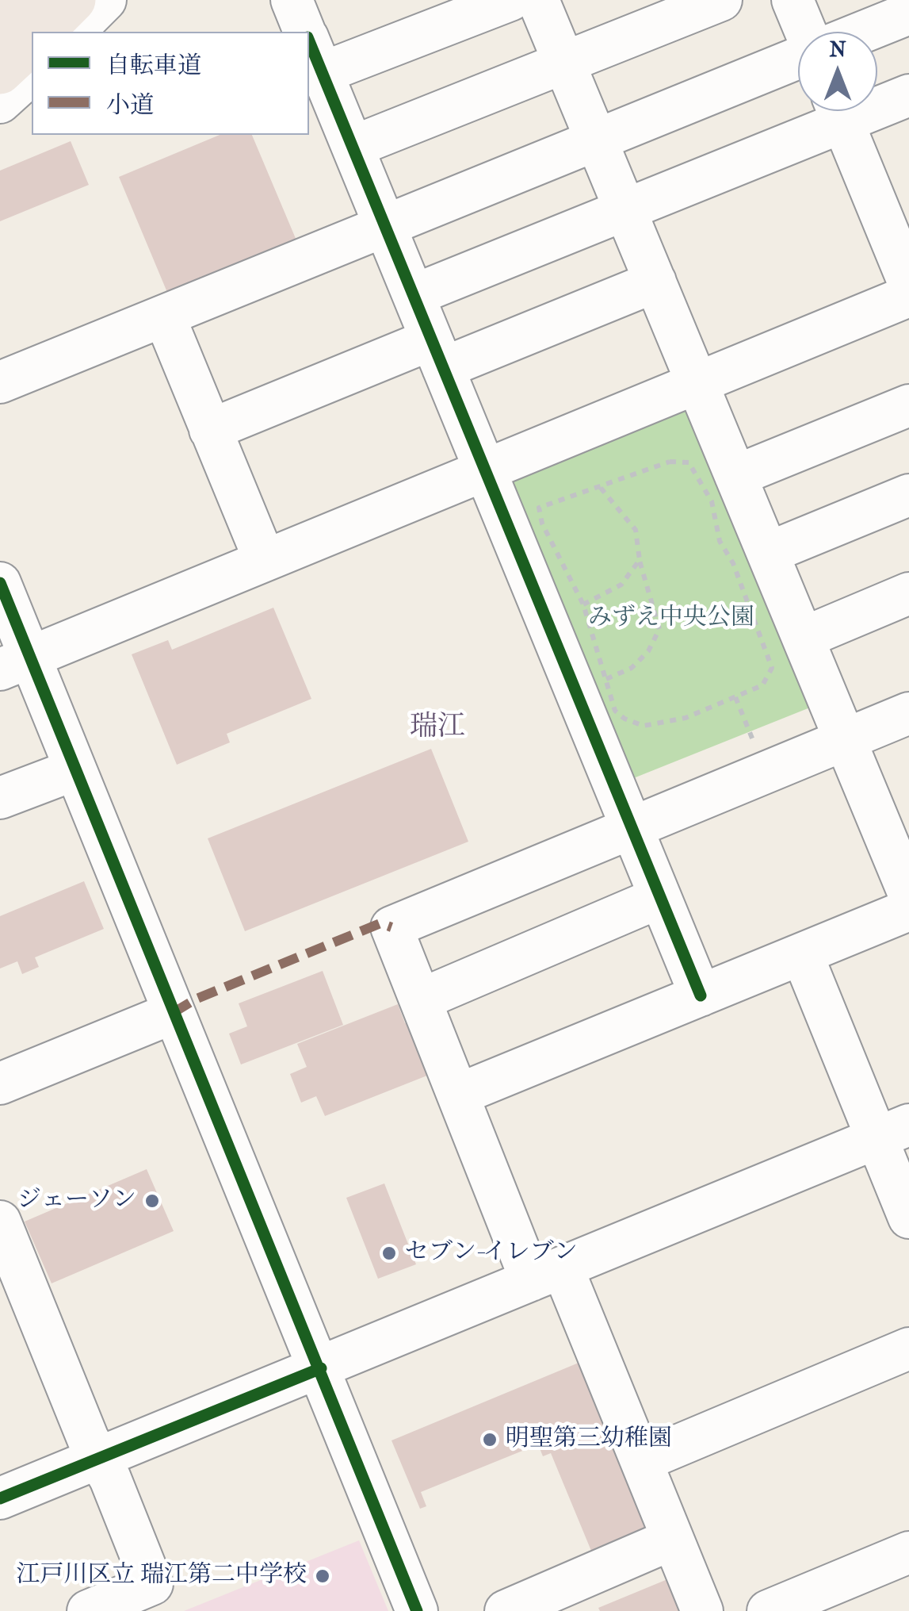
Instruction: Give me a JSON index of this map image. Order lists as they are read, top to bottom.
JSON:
{
  "districts": ["瑞江"],
  "parks": ["みずえ中央公園"],
  "places": [
    "ジェーソン",
    "セブン-イレブン",
    "明聖第三幼稚園",
    "江戸川区立 瑞江第二中学校"
  ],
  "legend": ["自転車道", "小道"],
  "north": "top"
}
